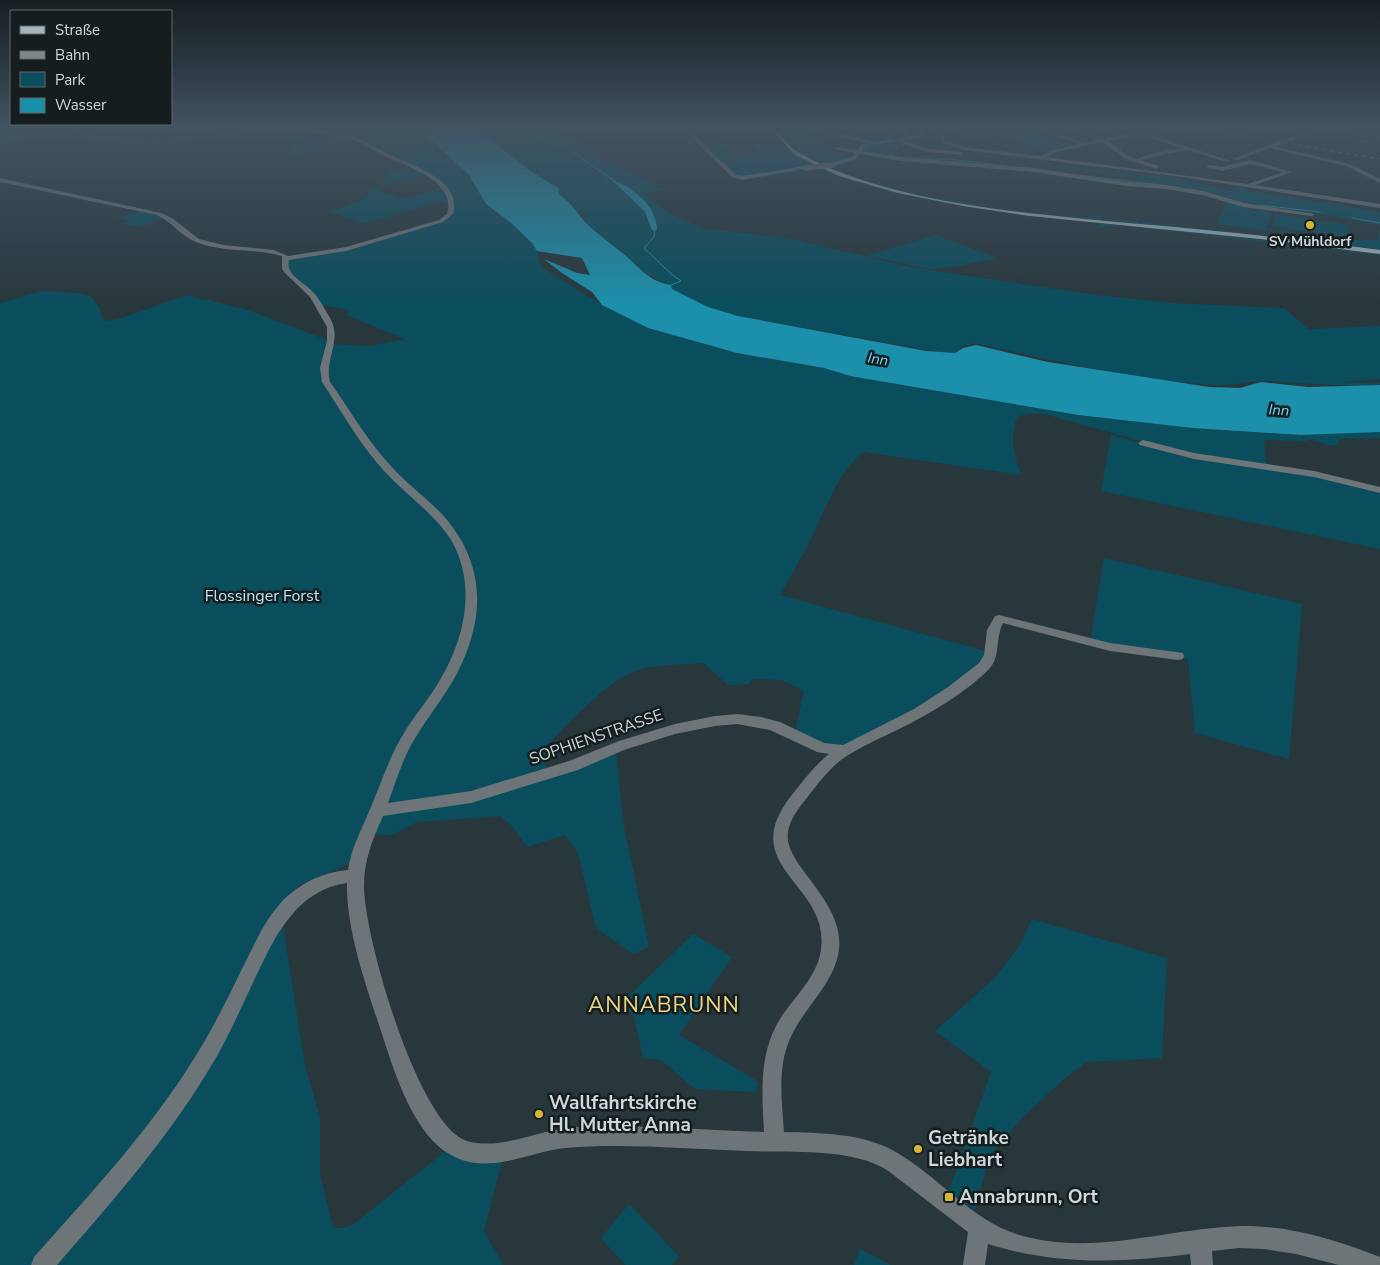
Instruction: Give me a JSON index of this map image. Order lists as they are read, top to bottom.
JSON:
{
  "streets": {
    "street": ["SOPHIENSTRASSE"]
  },
  "districts": ["ANNABRUNN"],
  "water": ["Inn"],
  "parks": ["Flossinger Forst"],
  "places": {
    "other": ["SV Mühldorf", "Wallfahrtskirche Hl. Mutter Anna", "Getränke Liebhart"],
    "transit": ["Annabrunn, Ort"]
  },
  "legend": [
    "Straße",
    "Bahn",
    "Park",
    "Wasser"
  ]
}
